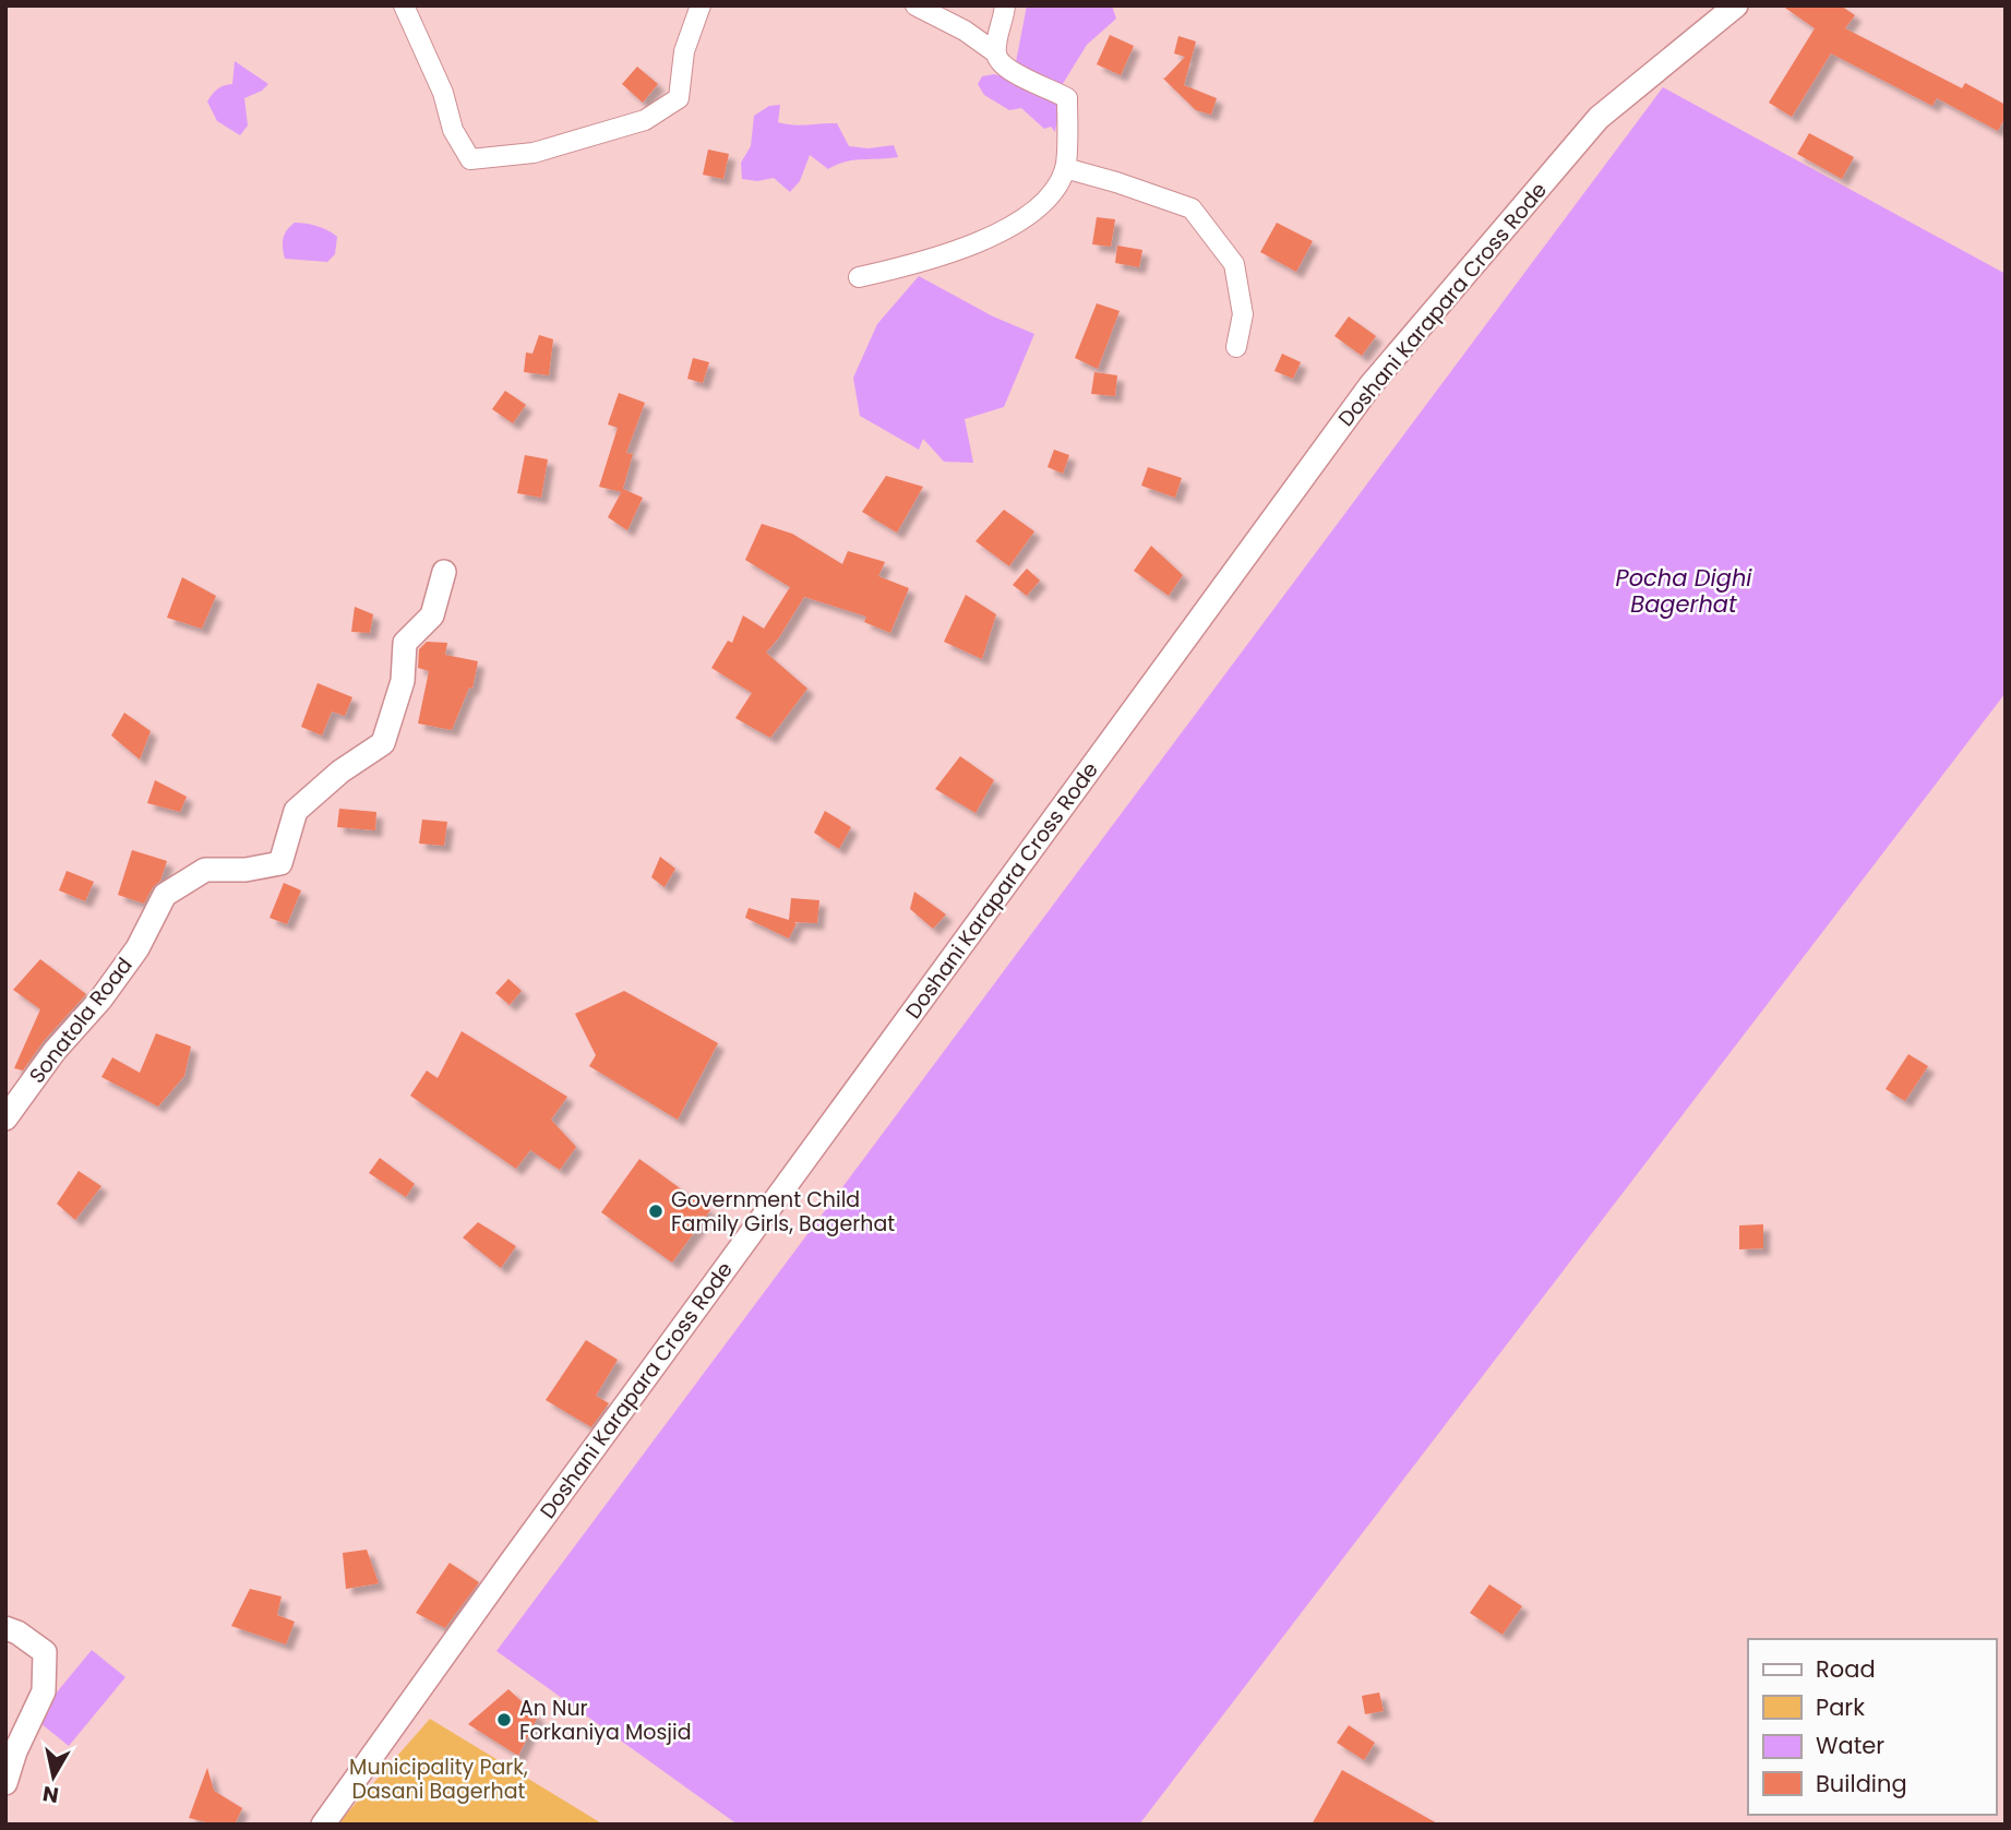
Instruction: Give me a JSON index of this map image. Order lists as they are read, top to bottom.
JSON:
{
  "streets": {
    "street": ["Doshani Karapara Cross Rode", "Sonatola Road"]
  },
  "water": ["Pocha Dighi Bagerhat"],
  "parks": ["Municipality Park, Dasani Bagerhat"],
  "places": ["Government Child Family Girls, Bagerhat", "An Nur Forkaniya Mosjid"],
  "legend": [
    "Road",
    "Park",
    "Water",
    "Building"
  ],
  "north": "bottom"
}
